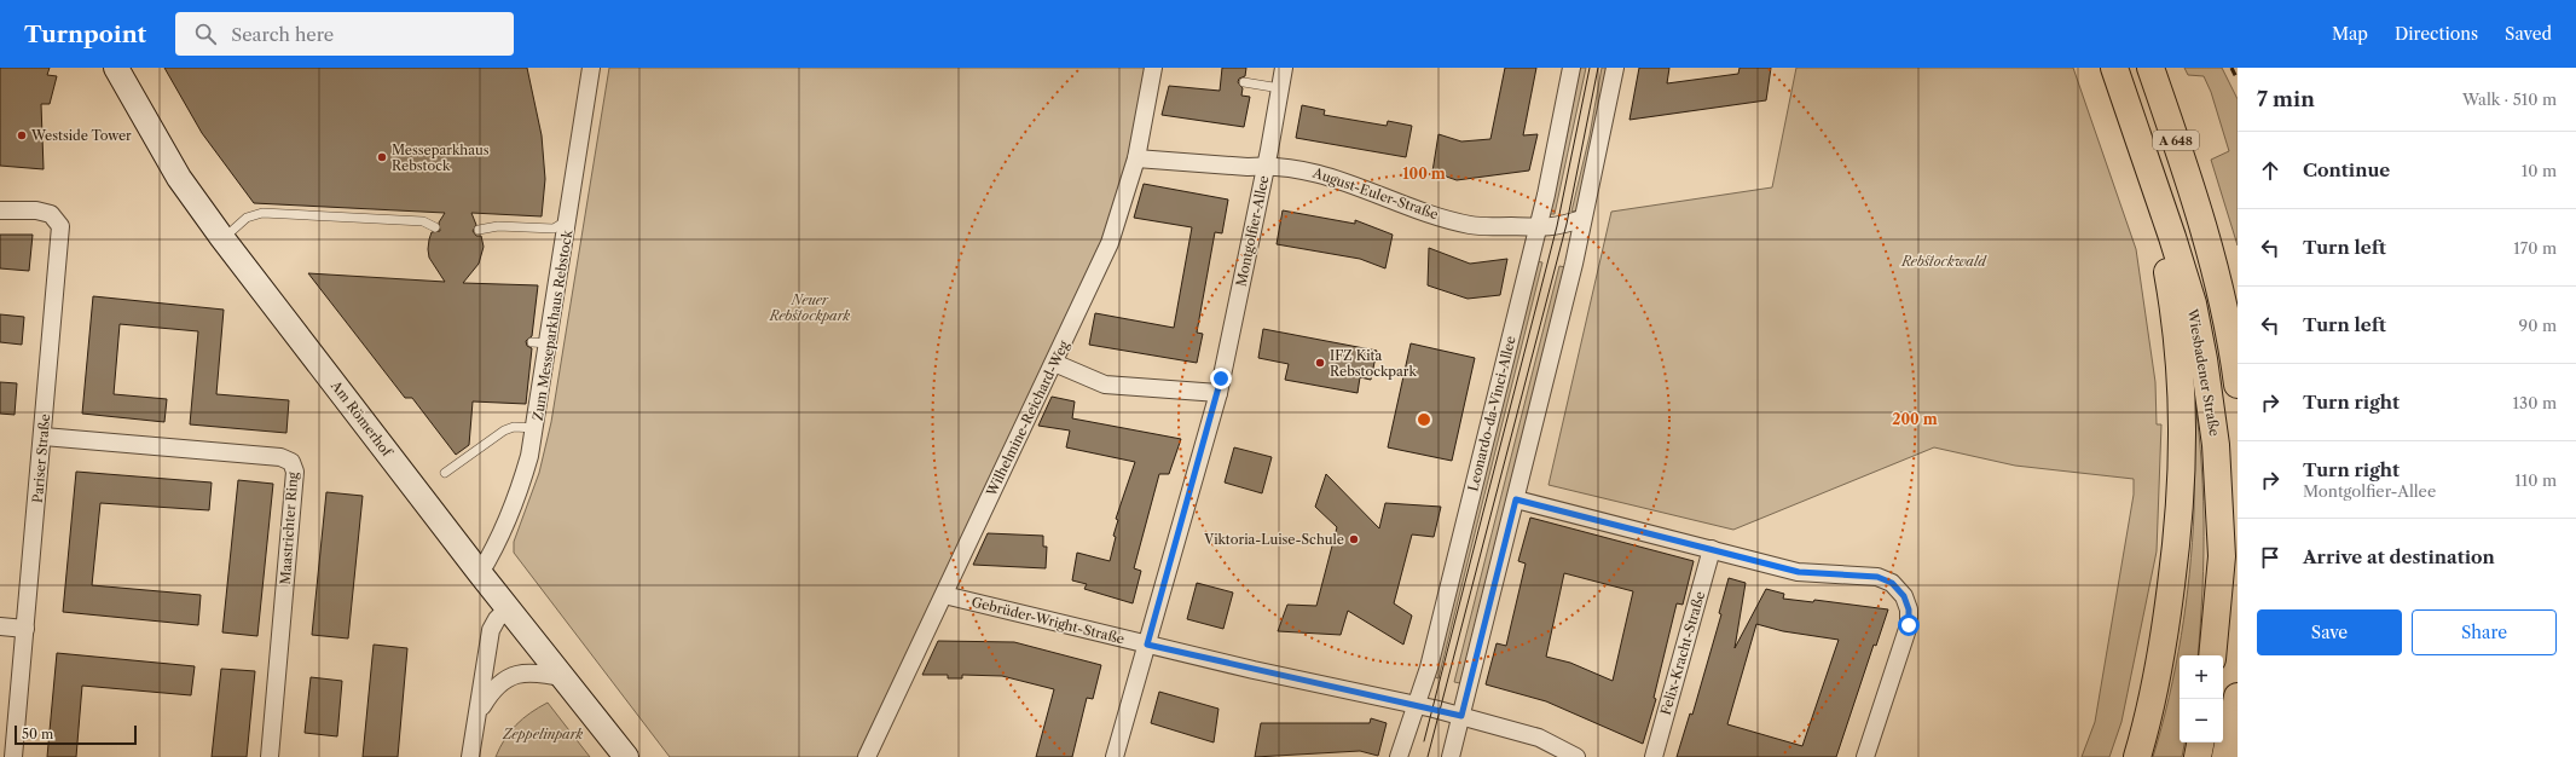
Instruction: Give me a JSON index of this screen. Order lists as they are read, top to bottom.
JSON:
{
  "streets": {
    "highway": ["A 648", "Wiesbadener Straße"],
    "main road": ["Am Römerhof"],
    "street": [
      "August-Euler-Straße",
      "Montgolfier-Allee",
      "Zum Messeparkhaus Rebstock",
      "Leonardo-da-Vinci-Allee",
      "Wilhelmine-Reichard-Weg",
      "Pariser Straße",
      "Maastrichter Ring",
      "Gebrüder-Wright-Straße",
      "Felix-Kracht-Straße"
    ]
  },
  "crossings": [
    ["August-Euler-Straße", "Montgolfier-Allee"],
    ["August-Euler-Straße", "Leonardo-da-Vinci-Allee"],
    ["August-Euler-Straße", "Wilhelmine-Reichard-Weg"],
    ["Montgolfier-Allee", "Gebrüder-Wright-Straße"],
    ["Zum Messeparkhaus Rebstock", "Am Römerhof"],
    ["Leonardo-da-Vinci-Allee", "Gebrüder-Wright-Straße"],
    ["Wilhelmine-Reichard-Weg", "Gebrüder-Wright-Straße"],
    ["Pariser Straße", "Maastrichter Ring"]
  ],
  "parks": ["Rebstockwald", "Neuer Rebstockpark", "Zeppelinpark"],
  "places": [
    "Westside Tower",
    "Messeparkhaus Rebstock",
    "IFZ Kita Rebstockpark",
    "Viktoria-Luise-Schule"
  ],
  "scale_bar": "50 m",
  "page": {
    "header": "Turnpoint",
    "search": "Search here",
    "nav": ["Map", "Directions", "Saved"],
    "heading": ["7 min", "Walk · 510 m"],
    "list": [
      ["Continue", "10 m"],
      ["Turn left", "170 m"],
      ["Turn left", "90 m"],
      ["Turn right", "130 m"],
      ["Turn right", "Montgolfier-Allee", "110 m"],
      "Arrive at destination"
    ],
    "buttons": ["Save", "Share"],
    "map_buttons": ["+", "−"],
    "scale": "50 m"
  },
  "rings": ["100 m", "200 m"]
}
